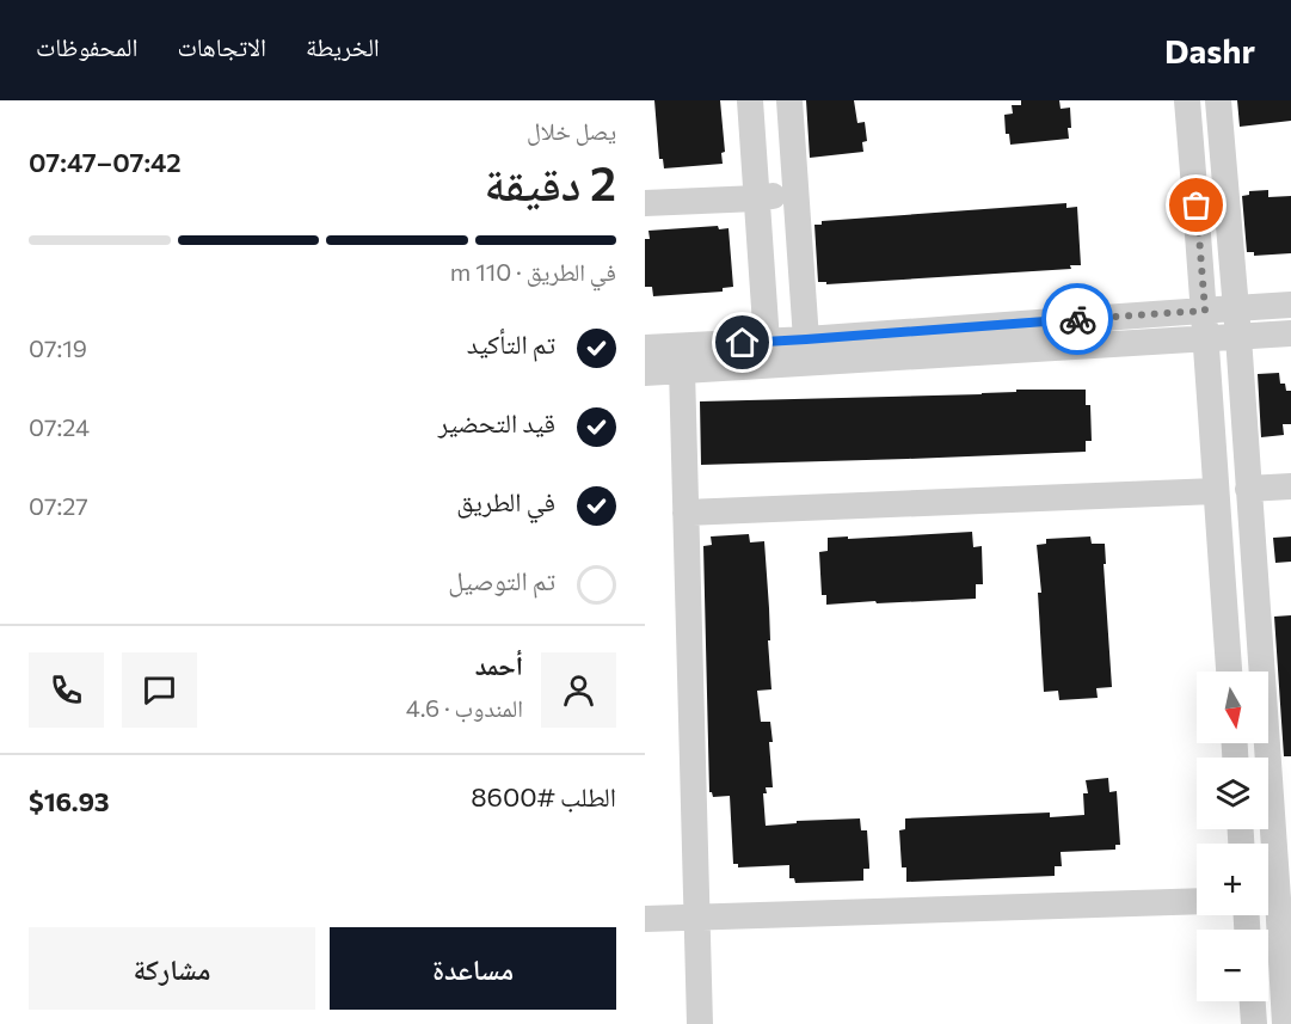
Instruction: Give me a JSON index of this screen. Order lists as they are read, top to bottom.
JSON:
{
  "north": "bottom",
  "page": {
    "header": "Dashr",
    "nav": ["الخريطة", "الاتجاهات", "المحفوظات"],
    "heading": ["2 دقيقة", "يصل خلال", "07:42–07:47"],
    "panel": [
      "أحمد",
      "المندوب · 4.6",
      "الطلب #8600",
      "$16.93"
    ],
    "bar": "في الطريق · 110 m",
    "list": [
      ["تم التأكيد", "07:19"],
      ["قيد التحضير", "07:24"],
      ["في الطريق", "07:27"],
      "تم التوصيل"
    ],
    "map_buttons": ["+", "−"],
    "buttons": ["مساعدة", "مشاركة"]
  }
}
